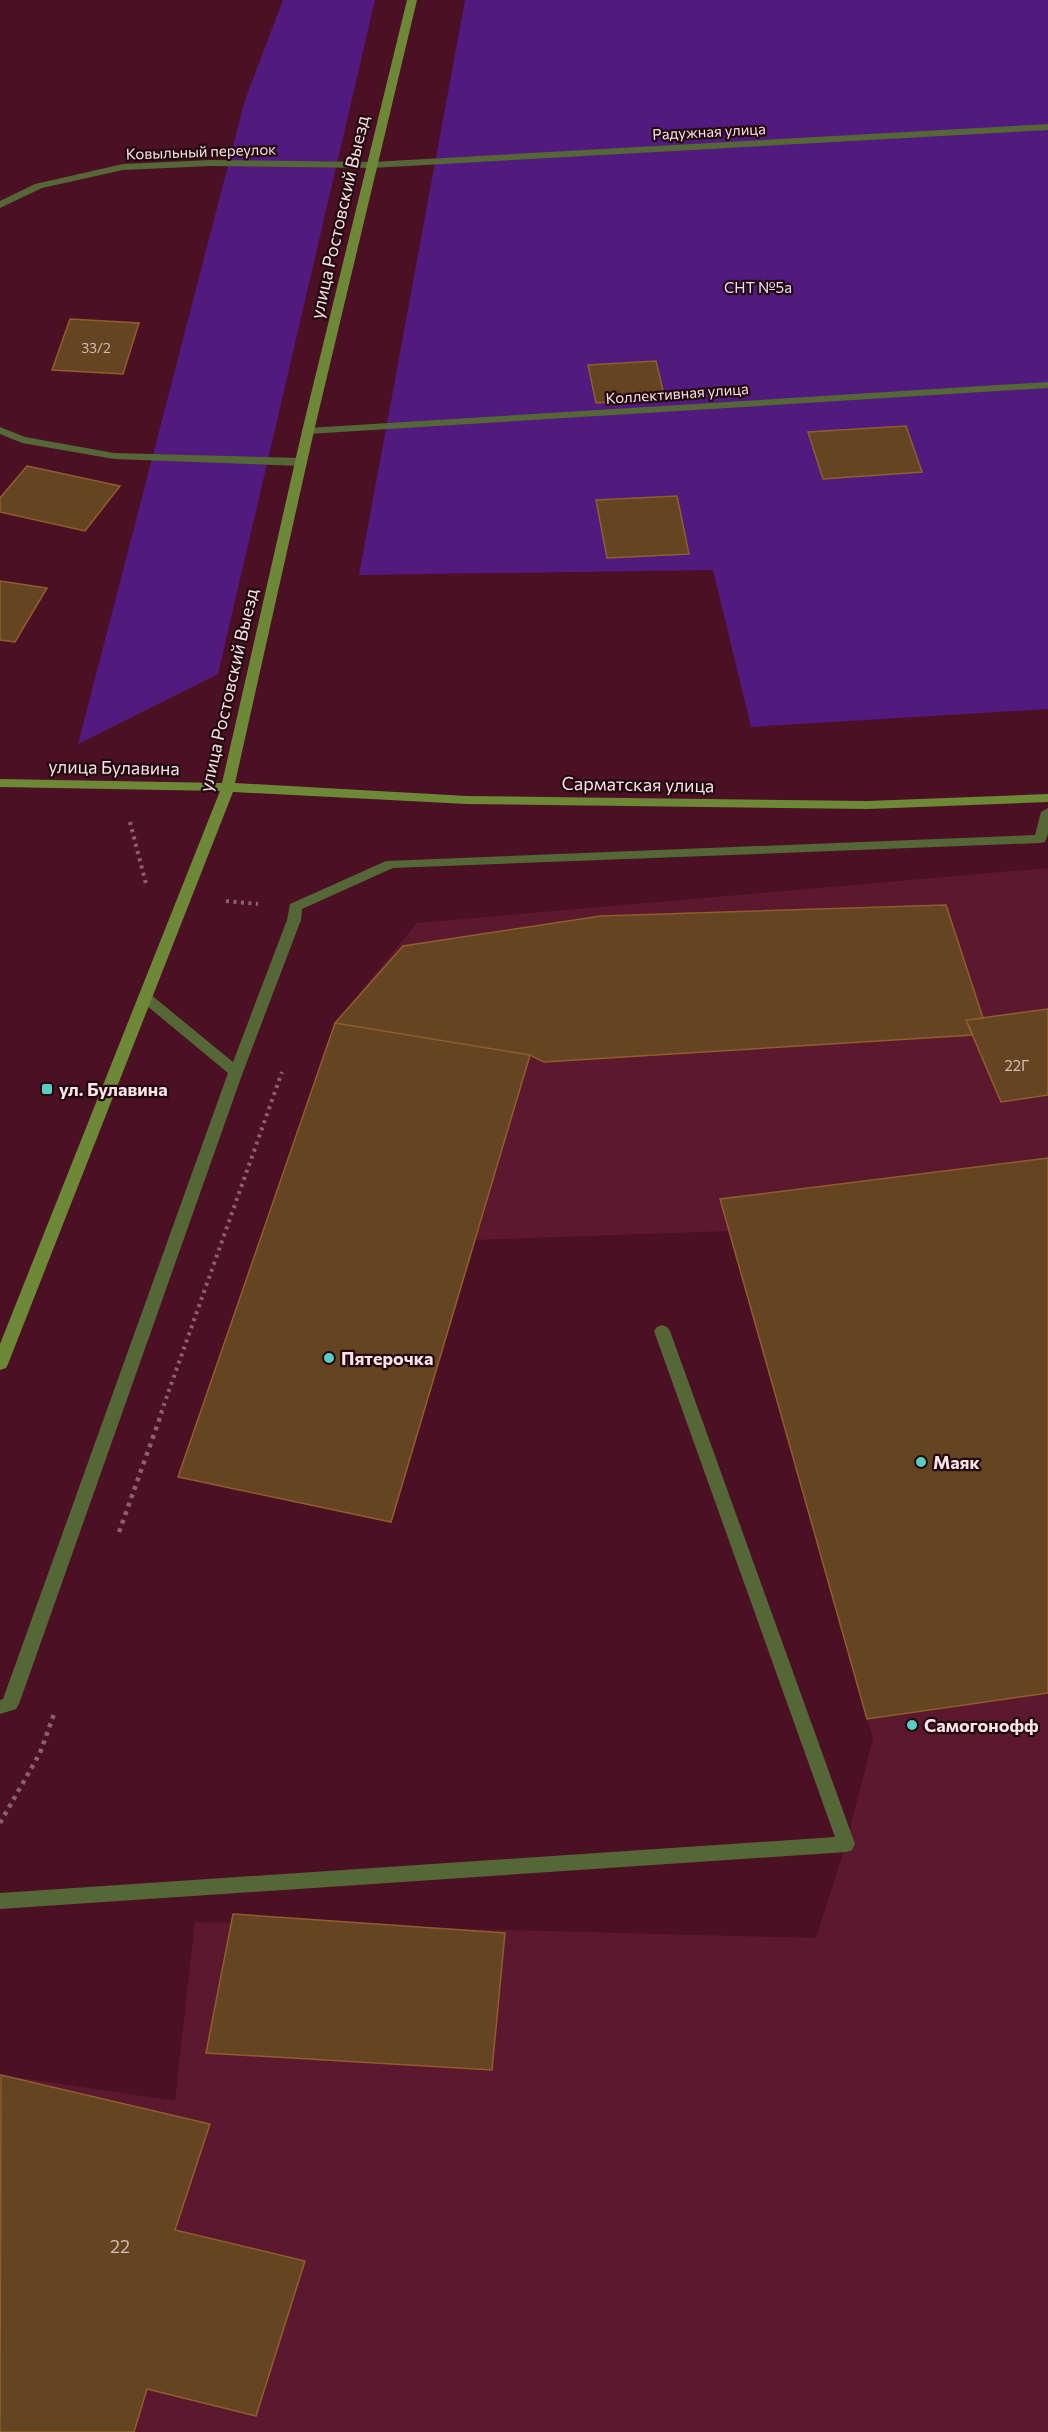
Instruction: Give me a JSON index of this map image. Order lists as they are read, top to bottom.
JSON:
{
  "streets": {
    "main road": ["улица Ростовский Выезд", "улица Булавина", "Сарматская улица"],
    "street": ["Радужная улица", "Ковыльный переулок", "Коллективная улица"]
  },
  "crossings": [
    ["Радужная улица", "Ковыльный переулок"],
    ["Радужная улица", "улица Ростовский Выезд"],
    ["Ковыльный переулок", "улица Ростовский Выезд"],
    ["улица Ростовский Выезд", "Коллективная улица"],
    ["улица Ростовский Выезд", "улица Булавина"],
    ["улица Ростовский Выезд", "Сарматская улица"],
    ["улица Булавина", "Сарматская улица"]
  ],
  "parks": ["СНТ №5а"],
  "places": {
    "transit": ["ул. Булавина"],
    "other": ["Пятерочка", "Маяк", "Самогонофф"]
  },
  "house_numbers": ["33/2", "22Г", "22"]
}
